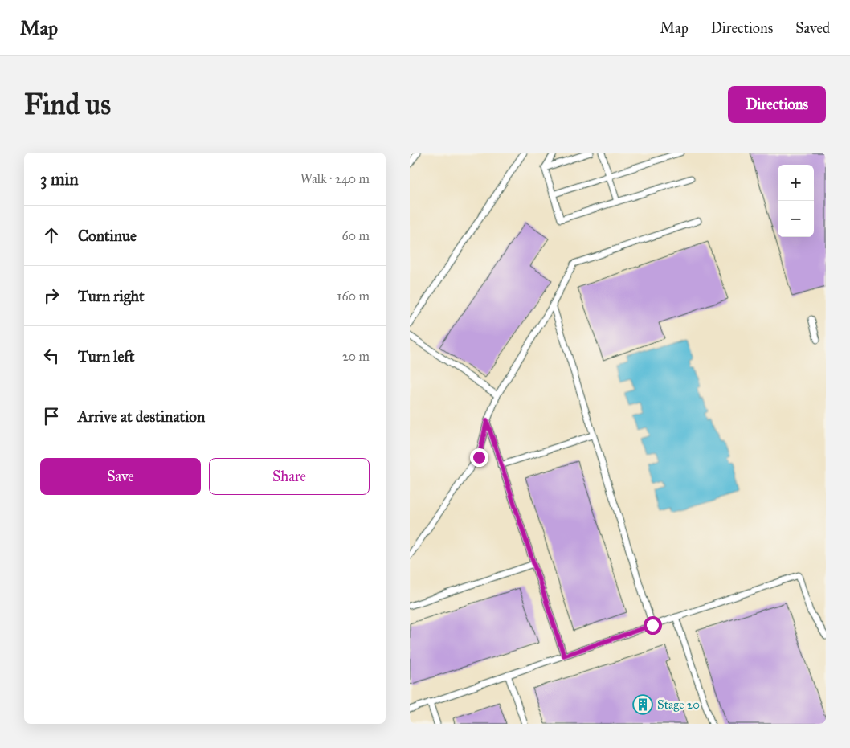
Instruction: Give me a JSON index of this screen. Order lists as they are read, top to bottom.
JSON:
{
  "places": {
    "building": ["Stage 20"]
  },
  "page": {
    "header": "Map",
    "nav": ["Map", "Directions", "Saved"],
    "buttons": [
      "Directions",
      ["Save", "Share"]
    ],
    "title": "Find us",
    "heading": ["3 min", "Walk · 240 m"],
    "map_buttons": ["+", "−"],
    "list": [
      ["Continue", "60 m"],
      ["Turn right", "160 m"],
      ["Turn left", "20 m"],
      "Arrive at destination"
    ]
  }
}
